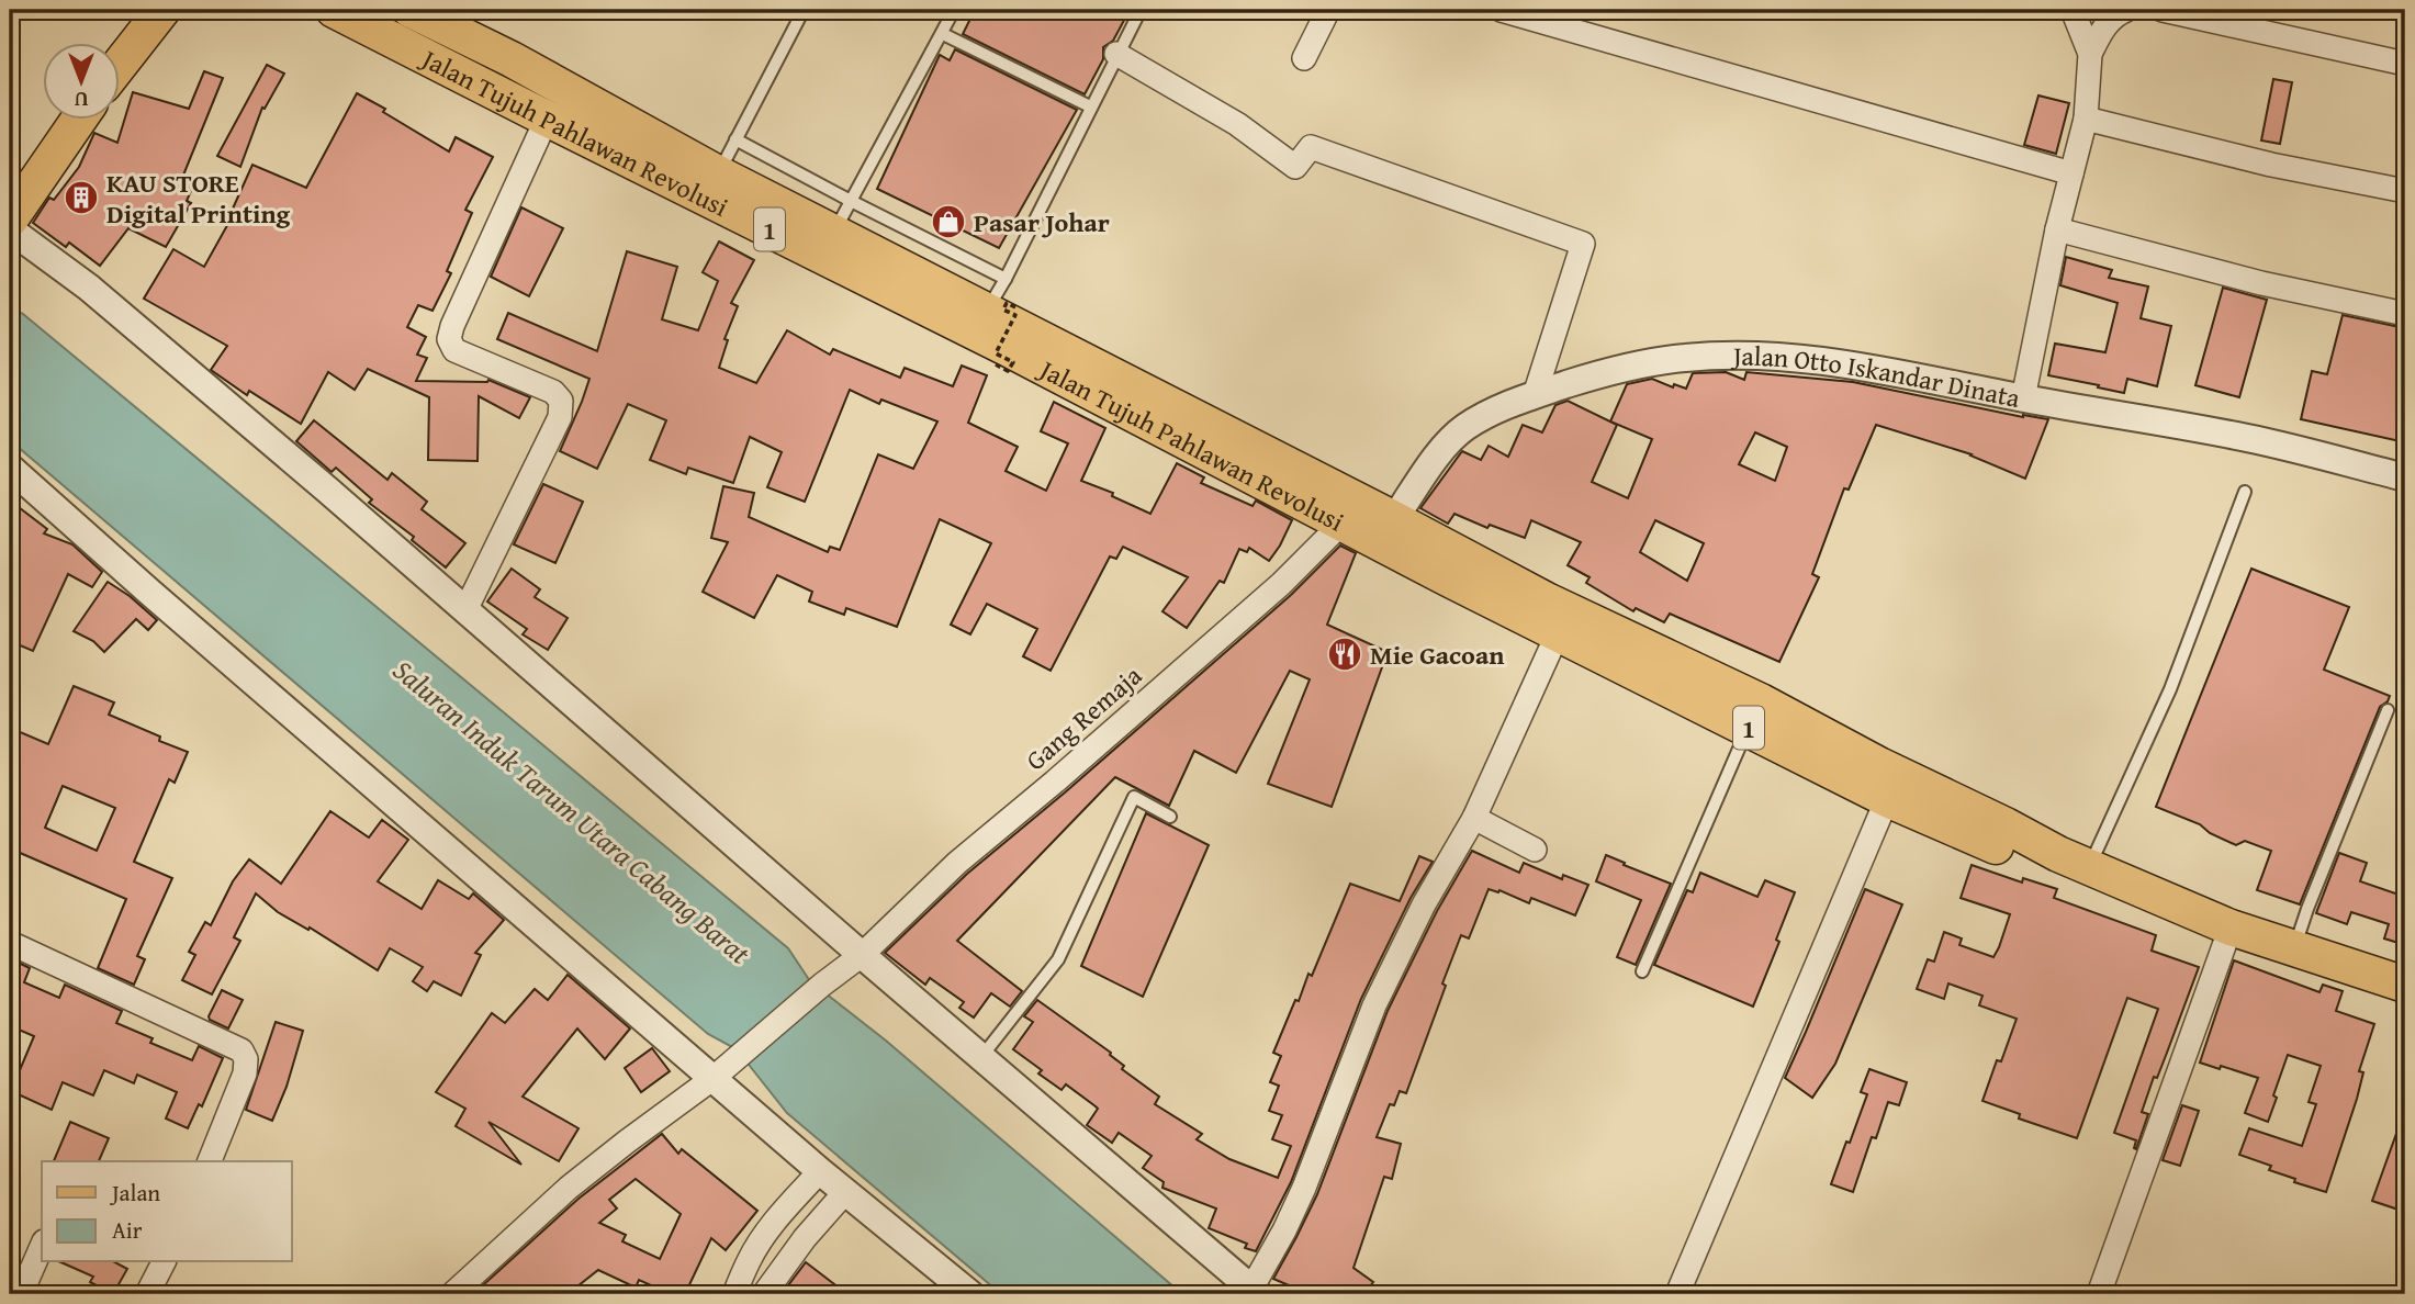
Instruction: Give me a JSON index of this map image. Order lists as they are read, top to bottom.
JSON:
{
  "streets": {
    "main road": ["Jalan Tujuh Pahlawan Revolusi", "1"],
    "street": ["Jalan Otto Iskandar Dinata", "Gang Remaja"]
  },
  "crossings": [
    ["Jalan Tujuh Pahlawan Revolusi", "Jalan Otto Iskandar Dinata"],
    ["Jalan Tujuh Pahlawan Revolusi", "Gang Remaja"]
  ],
  "water": ["Saluran Induk Tarum Utara Cabang Barat"],
  "places": {
    "building": ["KAU STORE Digital Printing"],
    "shop": ["Pasar Johar"],
    "restaurant": ["Mie Gacoan"]
  },
  "legend": ["Jalan", "Air"],
  "north": "bottom"
}
